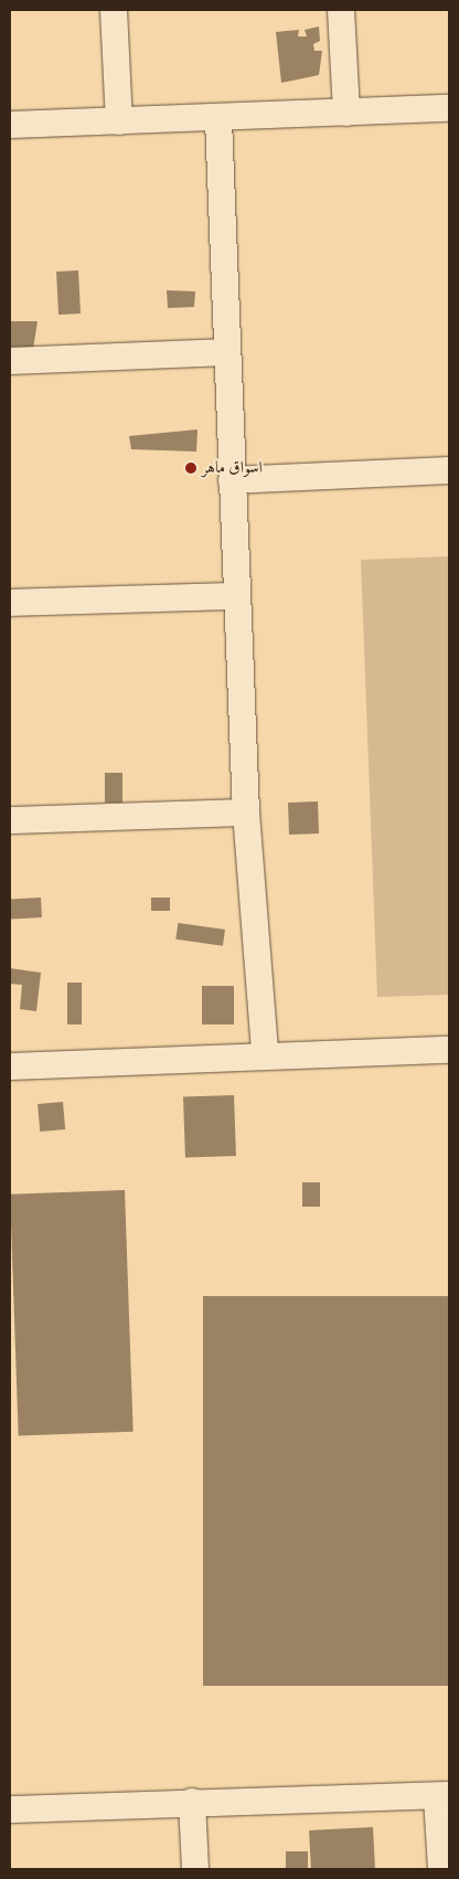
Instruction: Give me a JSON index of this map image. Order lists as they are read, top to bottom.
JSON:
{
  "places": ["اسواق ماهر"]
}
